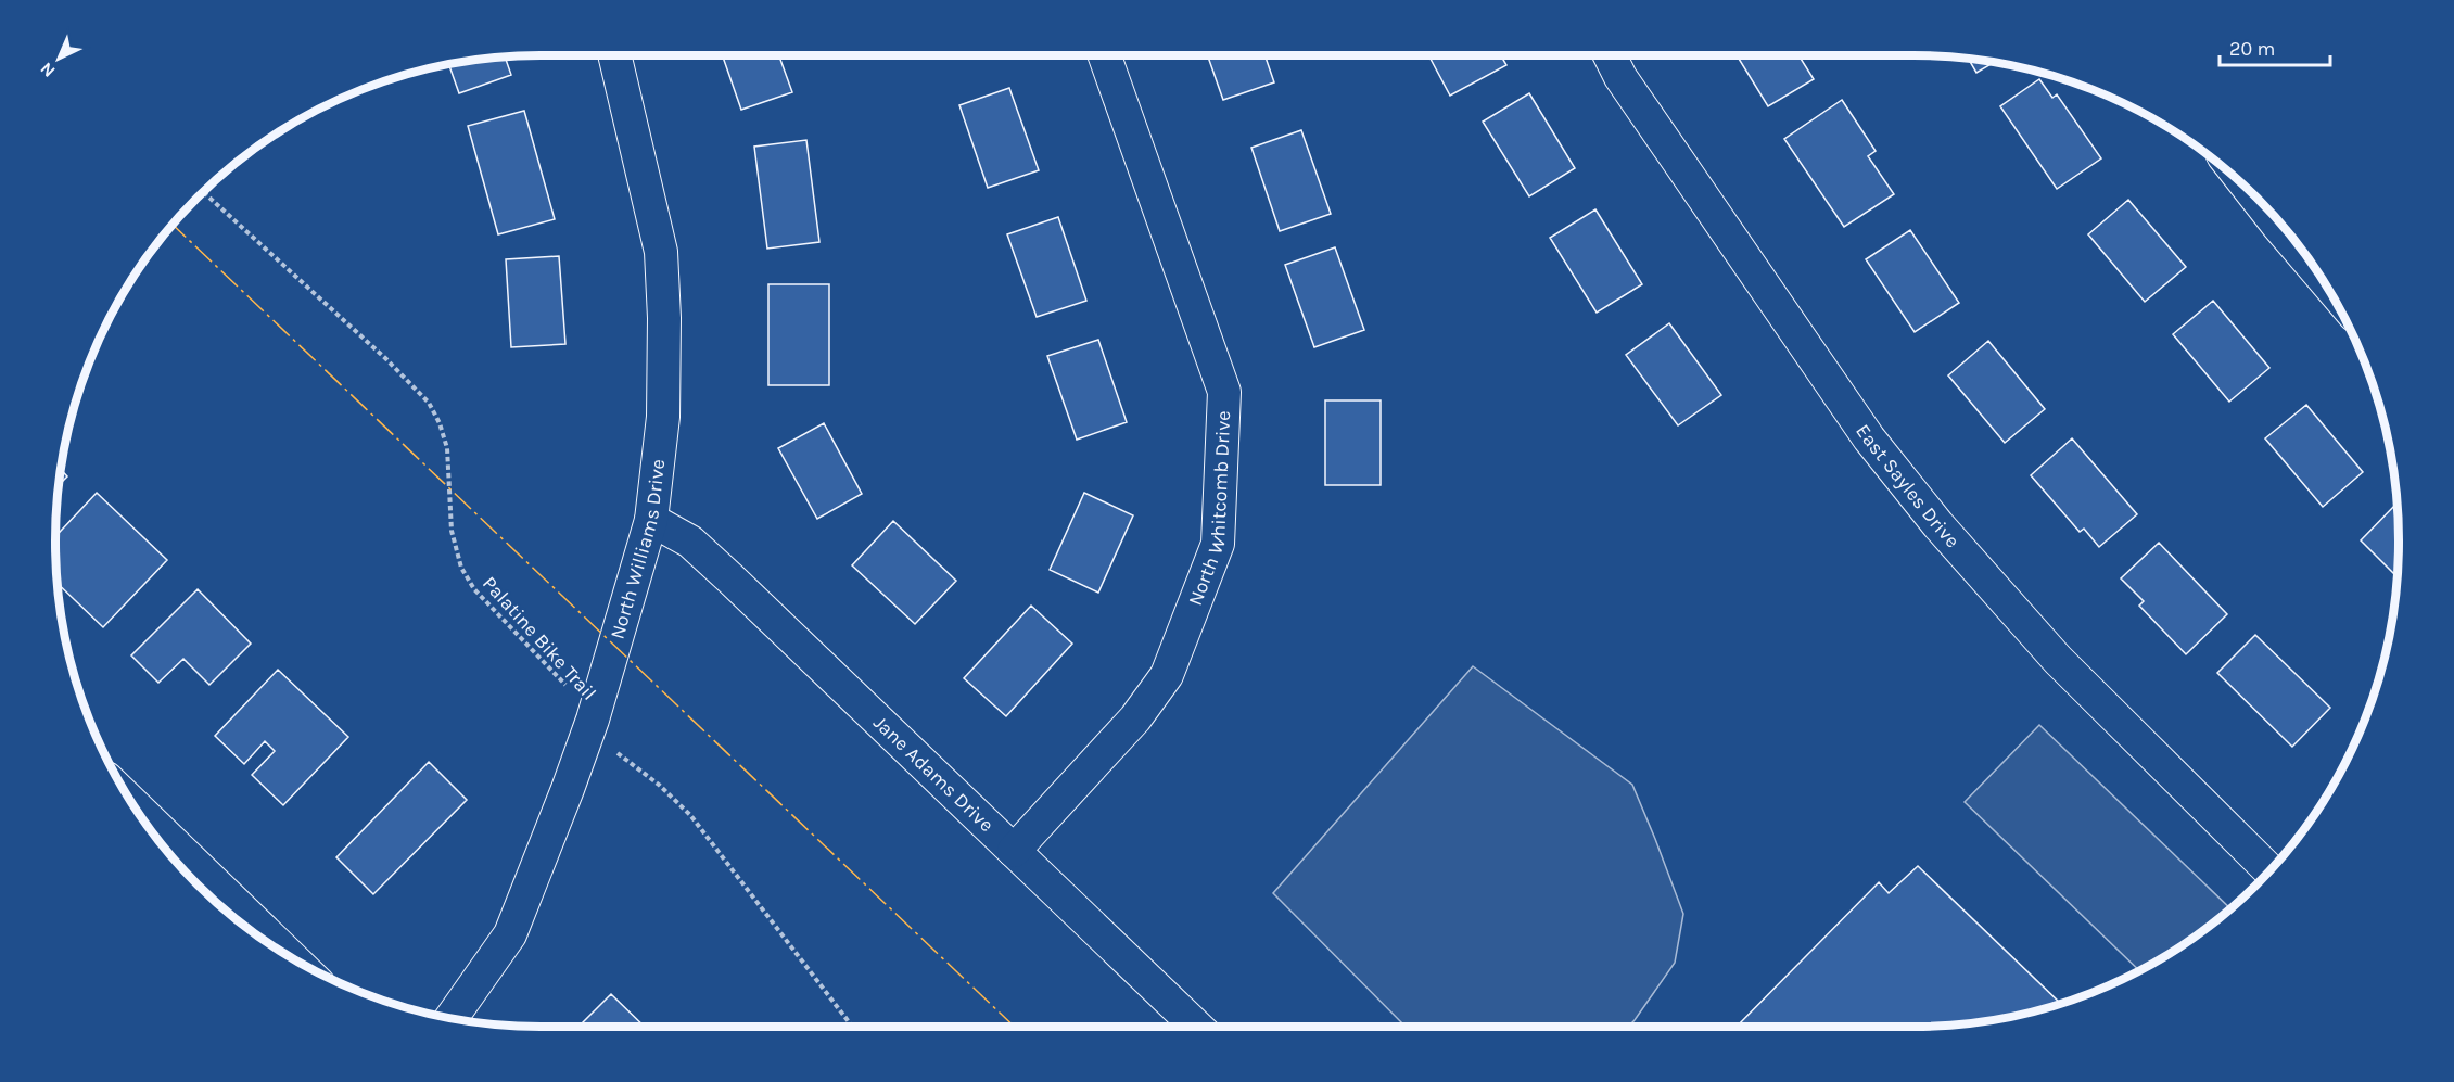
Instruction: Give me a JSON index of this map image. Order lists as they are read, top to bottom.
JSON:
{
  "streets": {
    "street": [
      "East Sayles Drive",
      "North Whitcomb Drive",
      "North Williams Drive",
      "Jane Adams Drive"
    ],
    "path": ["Palatine Bike Trail"]
  },
  "crossings": [
    ["North Whitcomb Drive", "Jane Adams Drive"],
    ["North Williams Drive", "Palatine Bike Trail"],
    ["North Williams Drive", "Jane Adams Drive"]
  ],
  "scale_bar": "20 m",
  "north": "bottom left"
}
